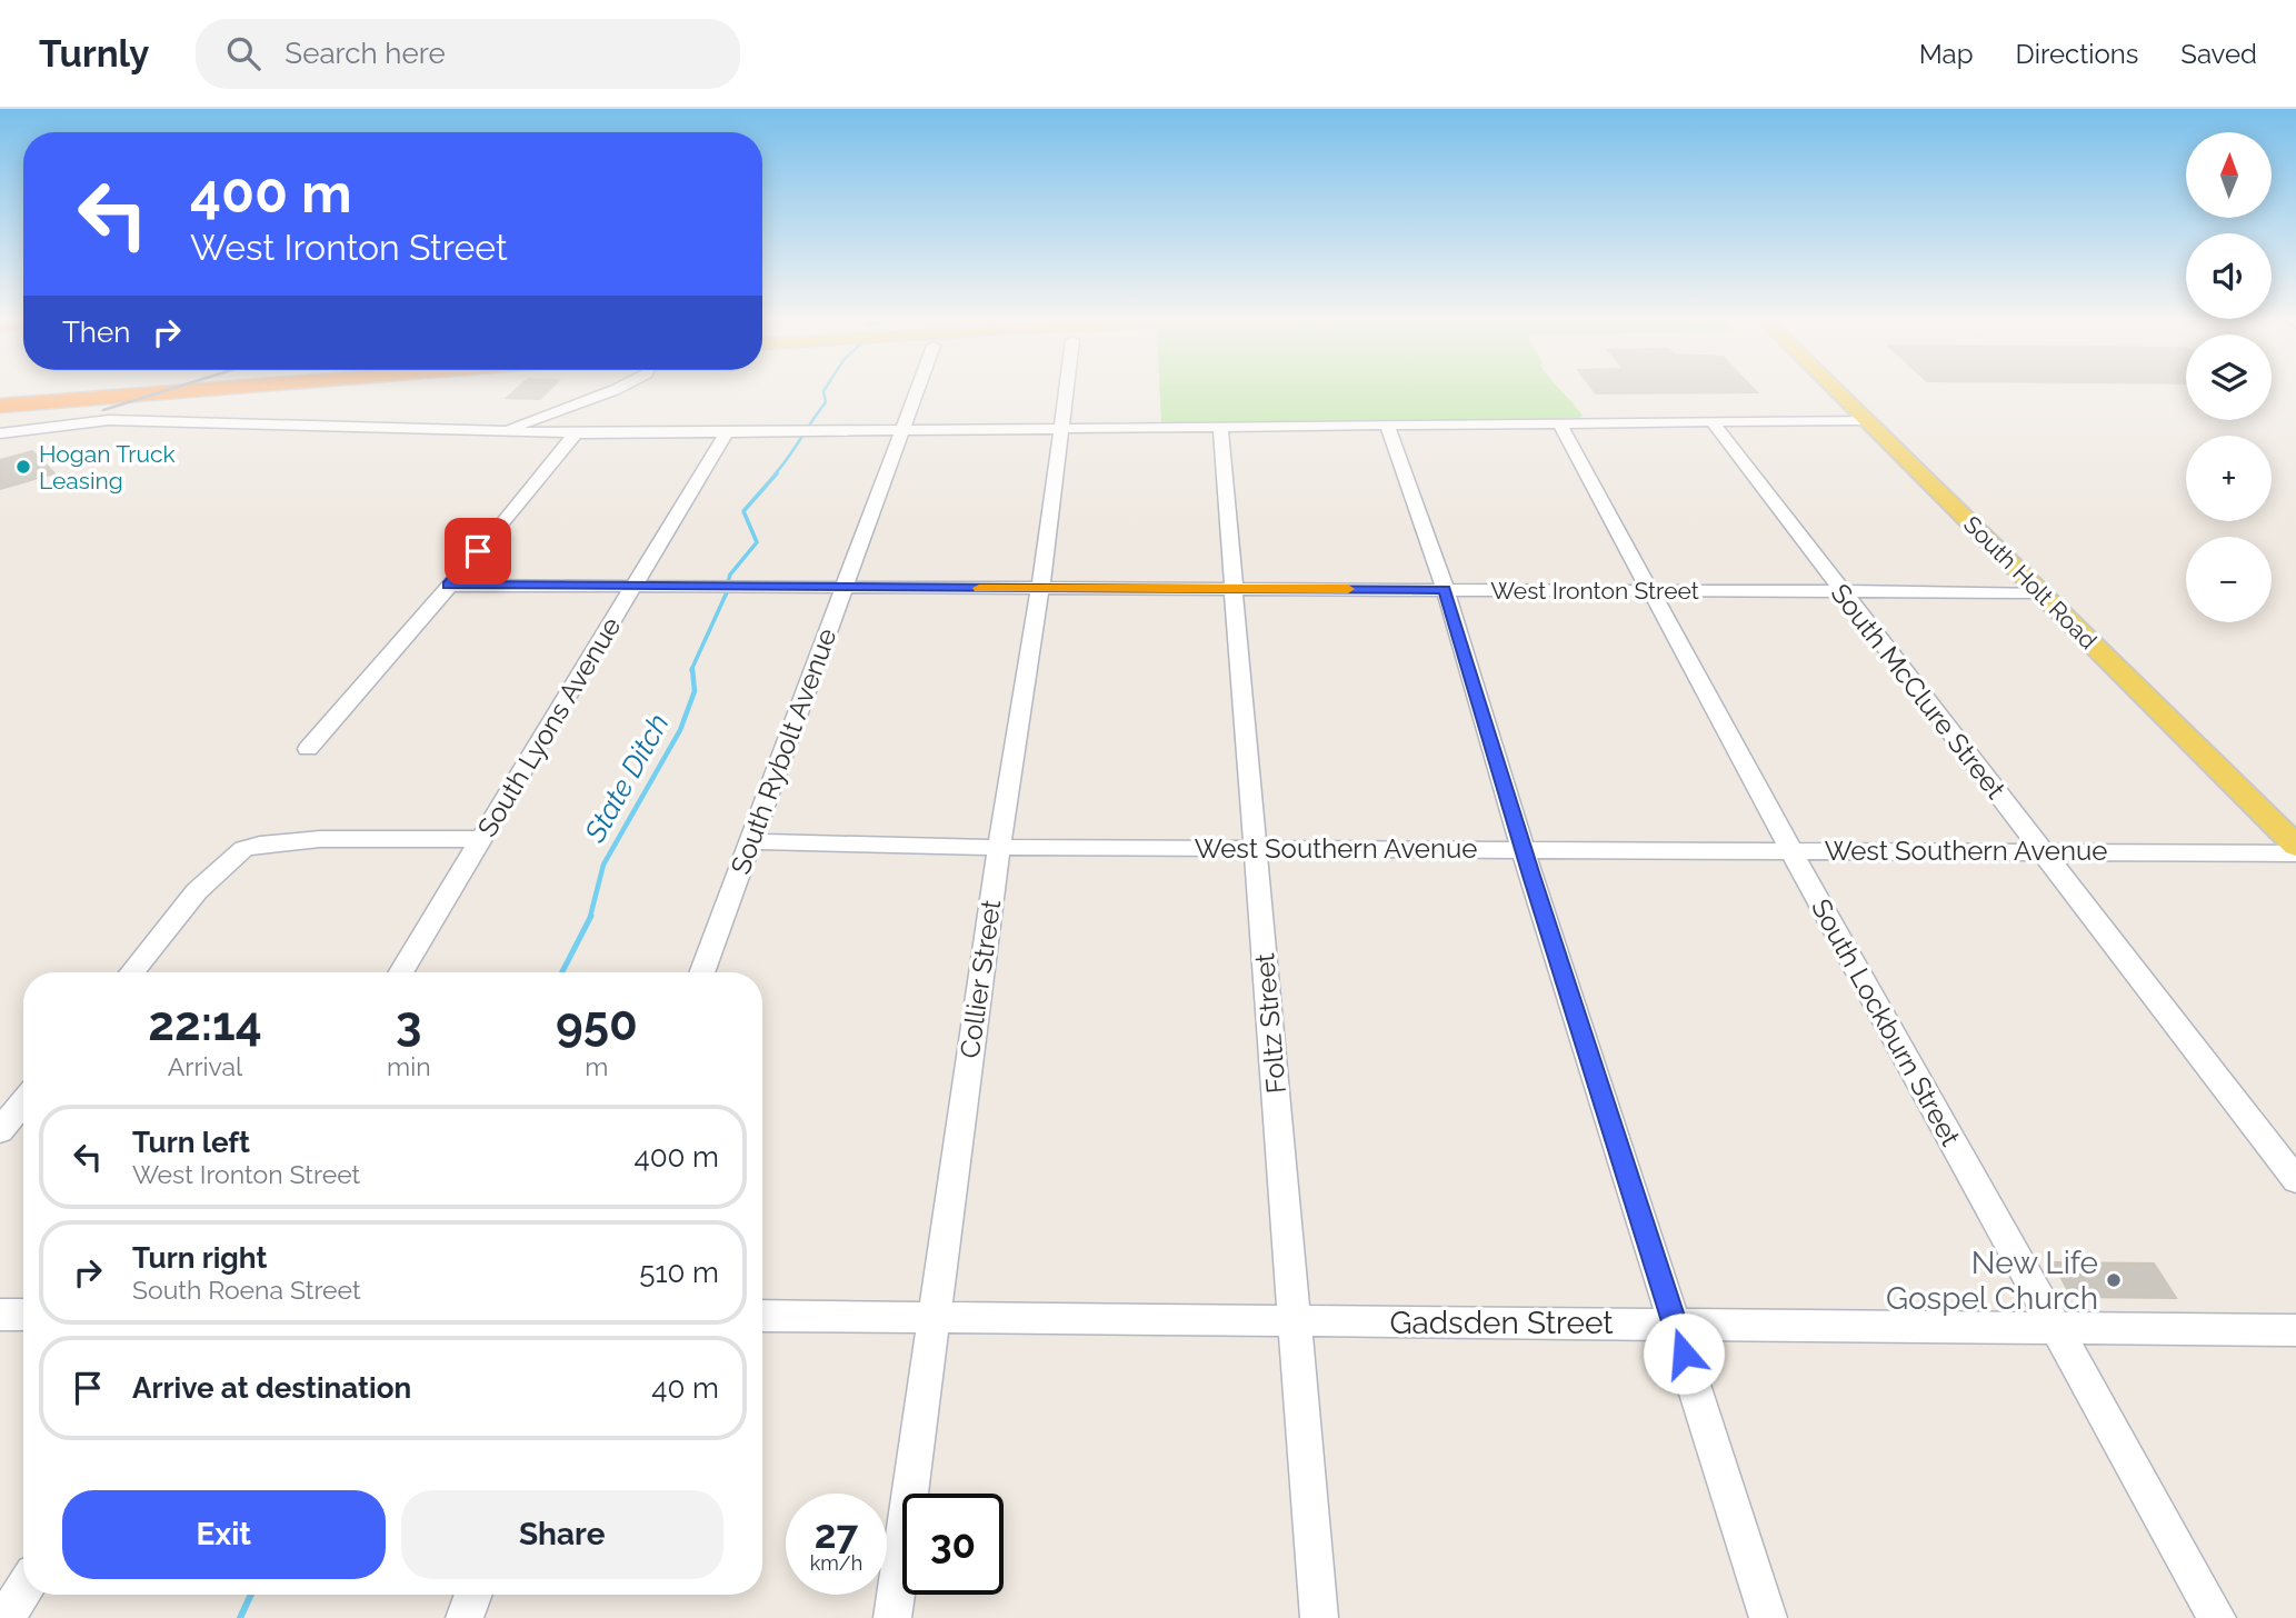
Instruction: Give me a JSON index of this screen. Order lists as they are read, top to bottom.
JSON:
{
  "streets": {
    "main road": ["South Holt Road"],
    "street": [
      "West Ironton Street",
      "South McClure Street",
      "South Lyons Avenue",
      "South Rybolt Avenue",
      "West Southern Avenue",
      "Collier Street",
      "South Lockburn Street",
      "Foltz Street",
      "Gadsden Street"
    ]
  },
  "crossings": [
    ["South Holt Road", "West Ironton Street"],
    ["West Ironton Street", "South McClure Street"],
    ["West Ironton Street", "South Lyons Avenue"],
    ["West Ironton Street", "South Rybolt Avenue"],
    ["West Ironton Street", "Collier Street"],
    ["West Ironton Street", "South Lockburn Street"],
    ["West Ironton Street", "Foltz Street"],
    ["South McClure Street", "West Southern Avenue"],
    ["South Rybolt Avenue", "West Southern Avenue"],
    ["West Southern Avenue", "Collier Street"],
    ["West Southern Avenue", "South Lockburn Street"],
    ["West Southern Avenue", "Foltz Street"],
    ["Collier Street", "Gadsden Street"],
    ["South Lockburn Street", "Gadsden Street"],
    ["Foltz Street", "Gadsden Street"]
  ],
  "water": ["State Ditch"],
  "places": ["Hogan Truck Leasing", "New Life Gospel Church"],
  "north": "top",
  "page": {
    "header": "Turnly",
    "search": "Search here",
    "nav": ["Map", "Directions", "Saved"],
    "map_buttons": ["+", "−"],
    "turn": ["400 m", "West Ironton Street"],
    "then": "Then",
    "eta": [
      "22:14",
      "Arrival",
      "3",
      "min",
      "950",
      "m"
    ],
    "list": [
      {
        "name": "Turn left",
        "note": "West Ironton Street",
        "value": "400 m"
      },
      {
        "name": "Turn right",
        "note": "South Roena Street",
        "value": "510 m"
      },
      {
        "name": "Arrive at destination",
        "value": "40 m"
      }
    ],
    "buttons": ["Exit", "Share"],
    "speed": "27 km/h",
    "limit": "30"
  }
}
